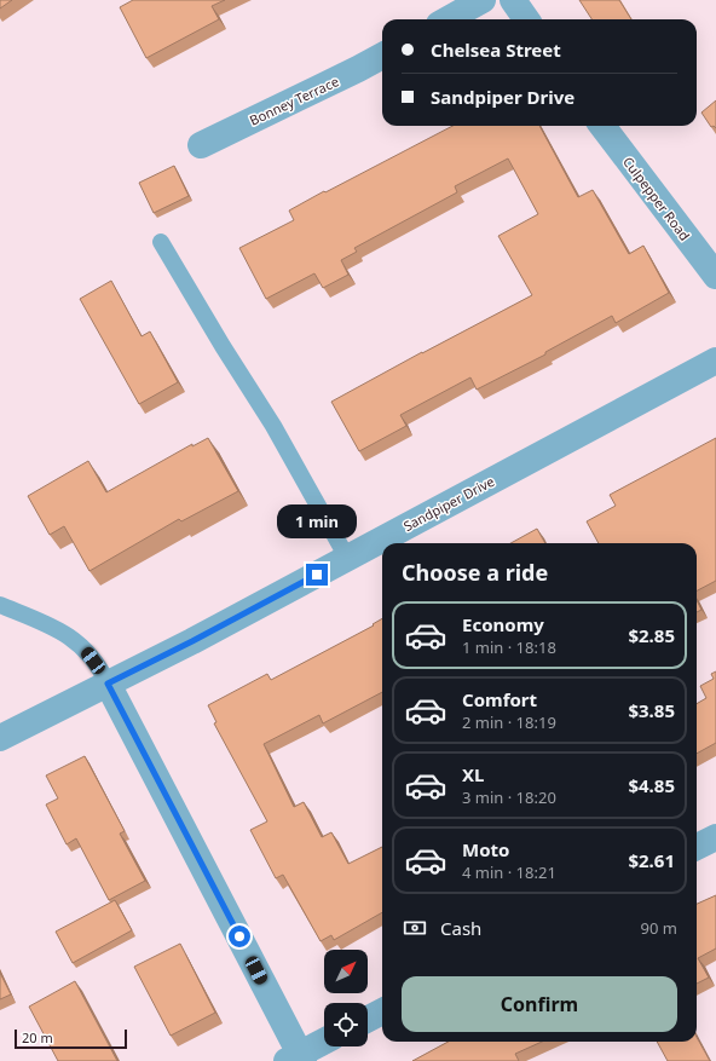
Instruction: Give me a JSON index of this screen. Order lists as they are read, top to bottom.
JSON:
{
  "streets": {
    "street": ["Bonney Terrace", "Culpepper Road", "Sandpiper Drive"]
  },
  "scale_bar": "20 m",
  "north": "top right",
  "page": {
    "banner": ["Chelsea Street", "Sandpiper Drive"],
    "bubble": "1 min",
    "heading": "Choose a ride",
    "list": [
      {
        "name": "Economy",
        "note": "1 min · 18:18",
        "value": "$2.85"
      },
      {
        "name": "Comfort",
        "note": "2 min · 18:19",
        "value": "$3.85"
      },
      {
        "name": "XL",
        "note": "3 min · 18:20",
        "value": "$4.85"
      },
      {
        "name": "Moto",
        "note": "4 min · 18:21",
        "value": "$2.61"
      }
    ],
    "pay": ["Cash", "90 m"],
    "buttons": "Confirm",
    "scale": "20 m"
  }
}
